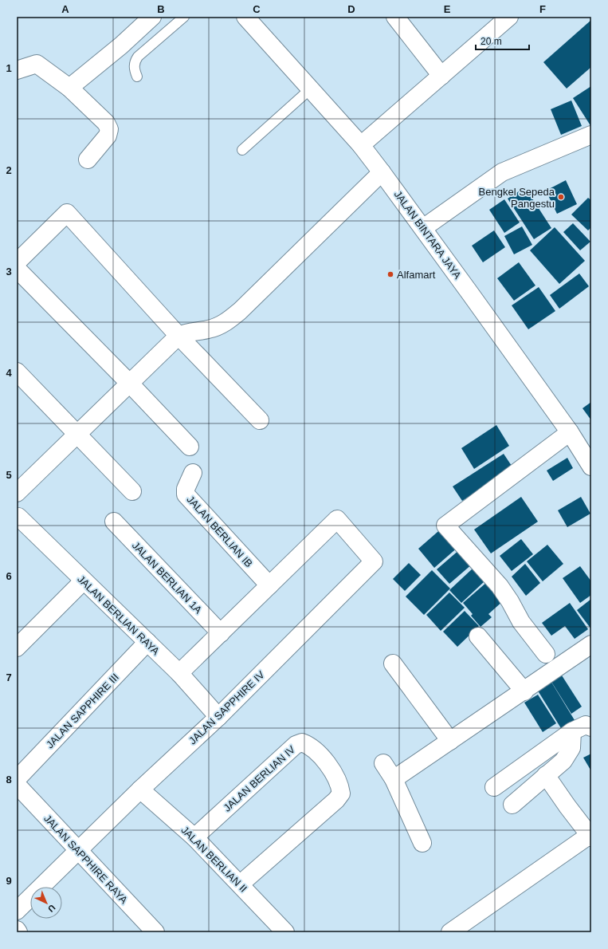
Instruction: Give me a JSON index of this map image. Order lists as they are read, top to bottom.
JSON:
{
  "streets": {
    "street": [
      "JALAN BINTARA JAYA",
      "JALAN BERLIAN IB",
      "JALAN BERLIAN 1A",
      "JALAN BERLIAN RAYA",
      "JALAN SAPPHIRE IV",
      "JALAN SAPPHIRE III",
      "JALAN BERLIAN IV",
      "JALAN SAPPHIRE RAYA",
      "JALAN BERLIAN II"
    ]
  },
  "crossings": [
    ["JALAN BERLIAN IB", "JALAN SAPPHIRE IV"],
    ["JALAN BERLIAN RAYA", "JALAN SAPPHIRE IV"],
    ["JALAN BERLIAN RAYA", "JALAN SAPPHIRE III"],
    ["JALAN SAPPHIRE IV", "JALAN SAPPHIRE RAYA"],
    ["JALAN SAPPHIRE IV", "JALAN BERLIAN II"],
    ["JALAN BERLIAN IV", "JALAN BERLIAN II"]
  ],
  "places": ["Bengkel Sepeda Pangestu", "Alfamart"],
  "scale_bar": "20 m",
  "north": "bottom right",
  "grid": {
    "columns": [
      "A",
      "B",
      "C",
      "D",
      "E",
      "F"
    ],
    "rows": [
      "1",
      "2",
      "3",
      "4",
      "5",
      "6",
      "7",
      "8",
      "9"
    ]
  }
}
